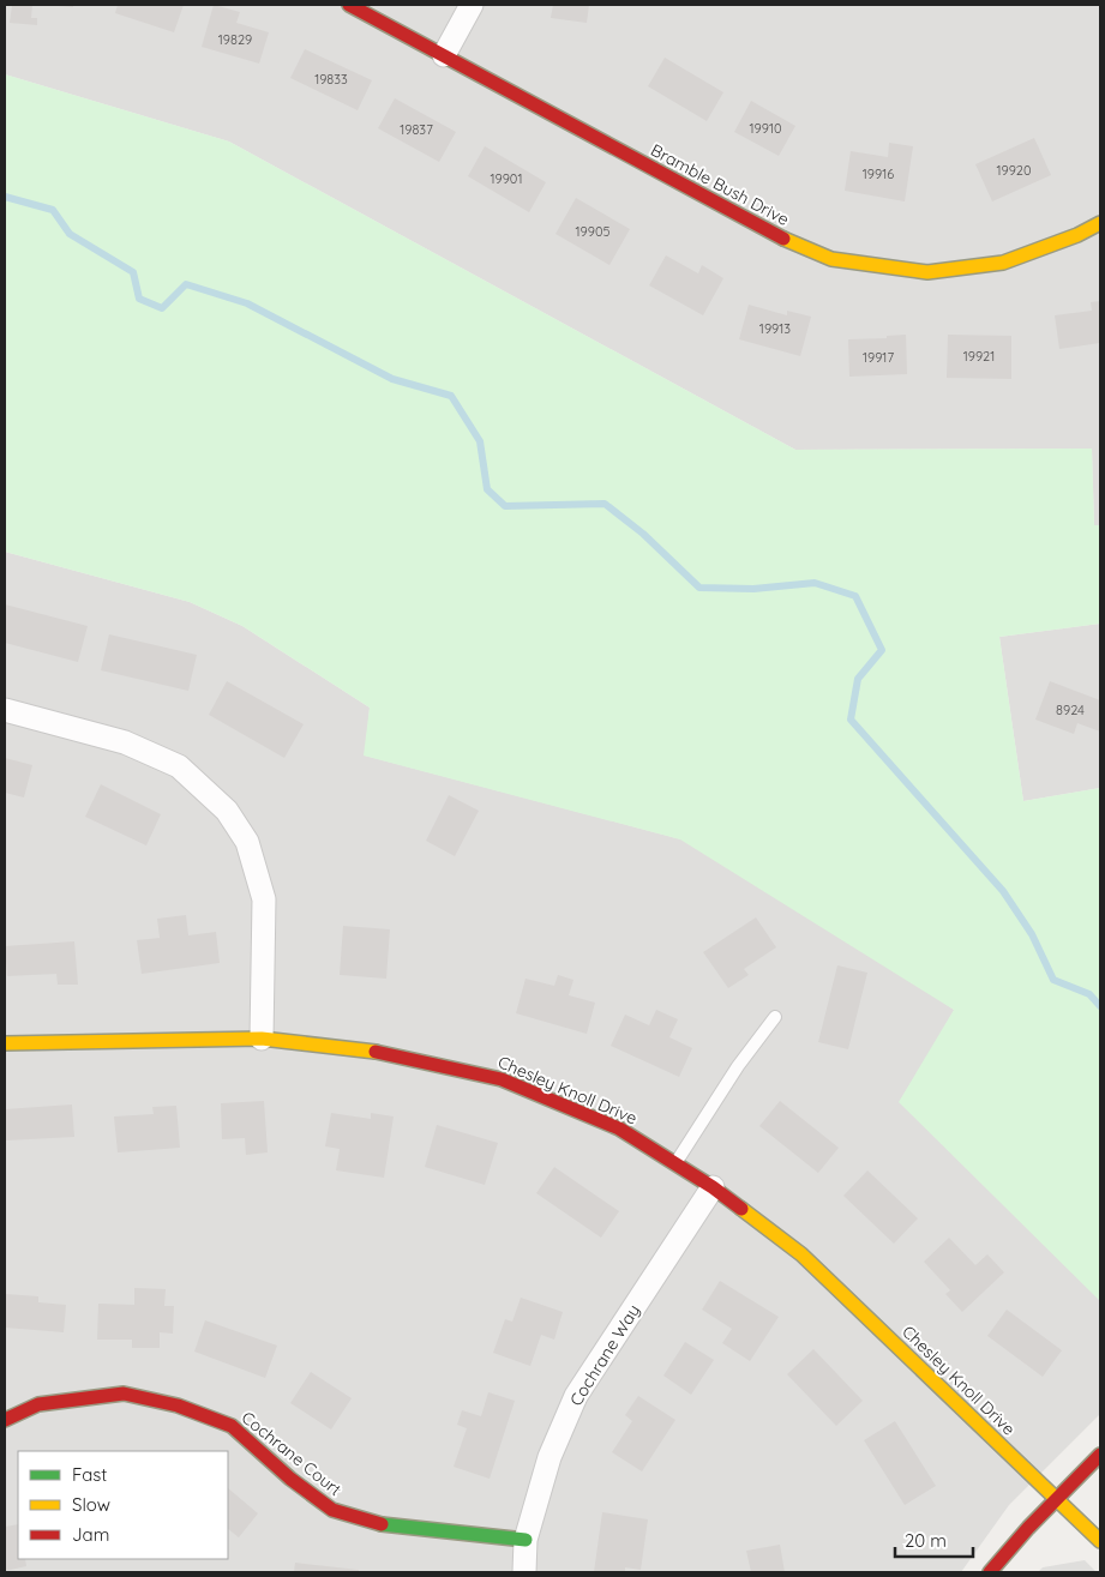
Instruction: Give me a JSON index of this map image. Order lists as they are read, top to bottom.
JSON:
{
  "streets": {
    "street": [
      "Bramble Bush Drive",
      "Chesley Knoll Drive",
      "Cochrane Way",
      "Cochrane Court"
    ]
  },
  "crossings": [
    ["Chesley Knoll Drive", "Cochrane Way"],
    ["Cochrane Way", "Cochrane Court"]
  ],
  "house_numbers": [
    "19829",
    "19833",
    "19910",
    "19837",
    "19920",
    "19916",
    "19901",
    "19905",
    "19913",
    "19921",
    "19917",
    "8924"
  ],
  "legend": ["Fast", "Slow", "Jam"],
  "scale_bar": "20 m"
}
